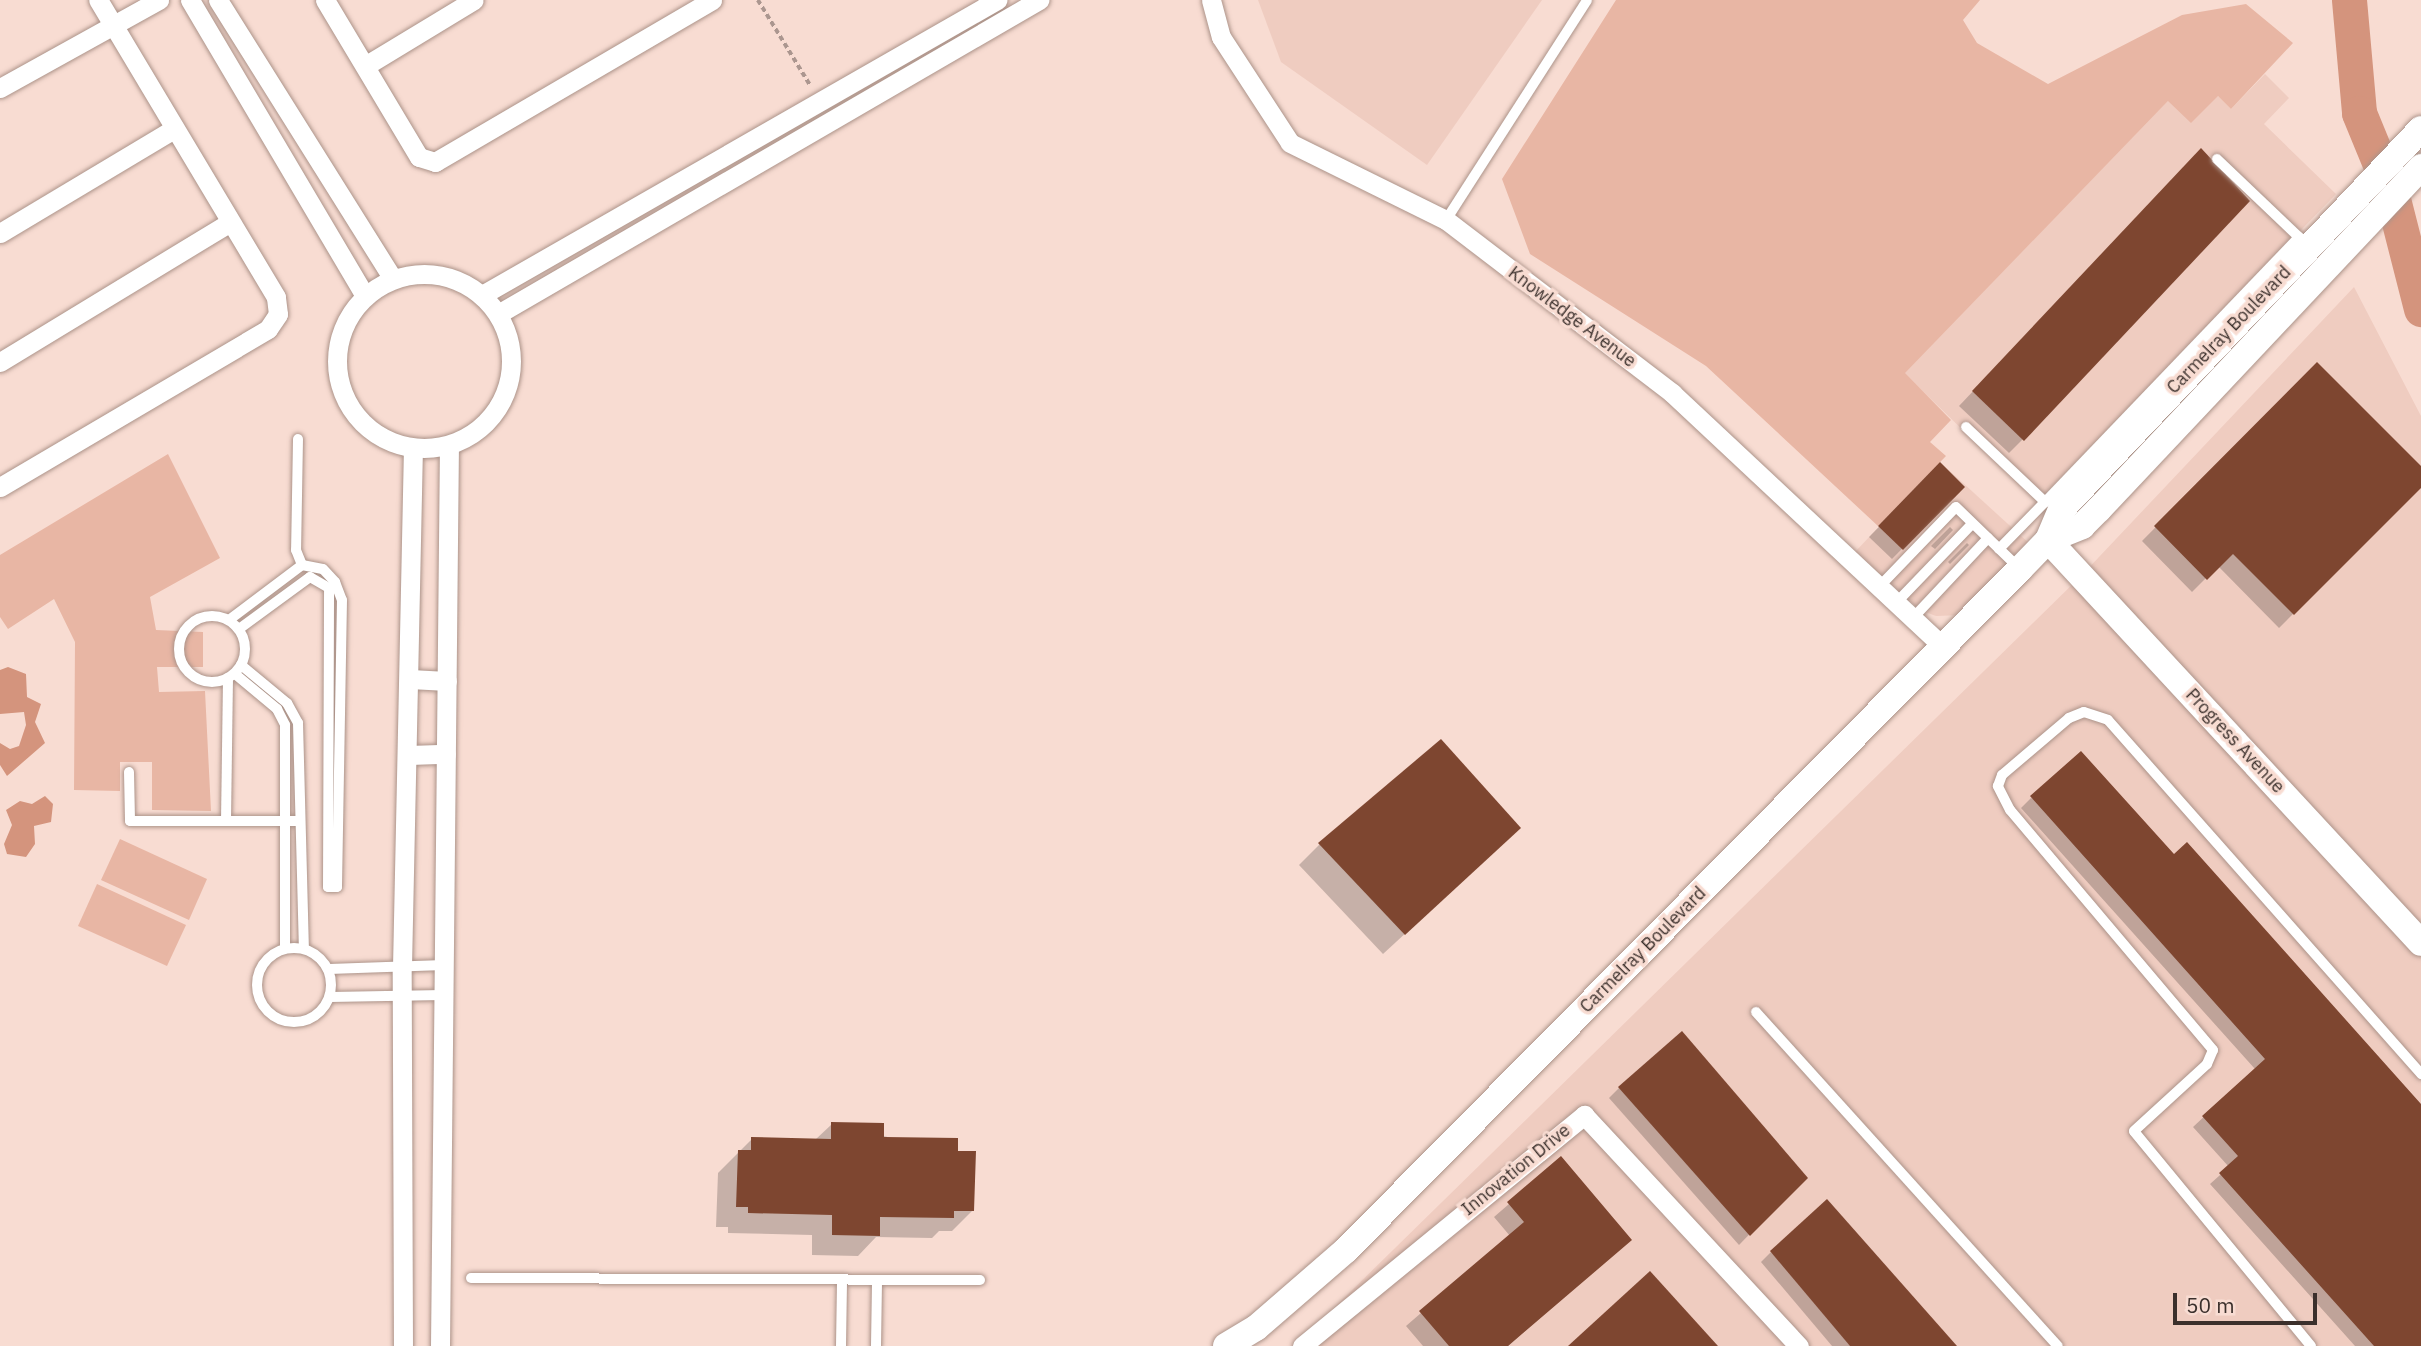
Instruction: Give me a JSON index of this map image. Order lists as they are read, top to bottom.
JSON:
{
  "streets": {
    "street": [
      "Knowledge Avenue",
      "Carmelray Boulevard",
      "Progress Avenue",
      "Innovation Drive"
    ]
  },
  "crossings": [
    ["Knowledge Avenue", "Carmelray Boulevard"],
    ["Carmelray Boulevard", "Progress Avenue"]
  ],
  "scale_bar": "50 m"
}
